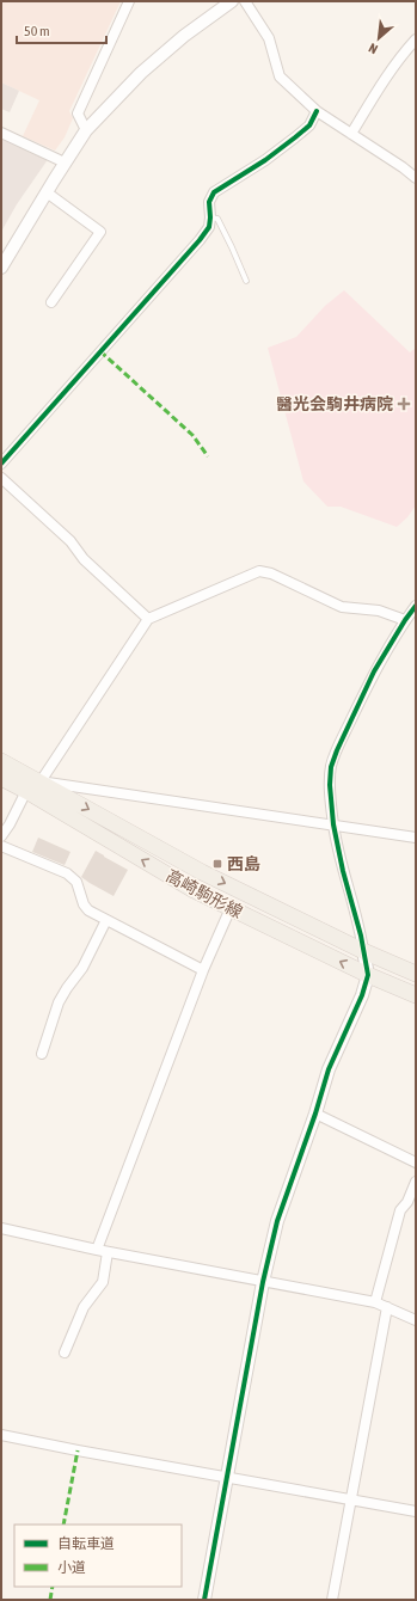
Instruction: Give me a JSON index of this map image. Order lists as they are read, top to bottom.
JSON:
{
  "streets": {
    "main road": ["高崎駒形線"]
  },
  "places": {
    "health": ["醫光会駒井病院"],
    "transit": ["西島"]
  },
  "legend": ["自転車道", "小道"],
  "scale_bar": "50 m",
  "north": "bottom left"
}
